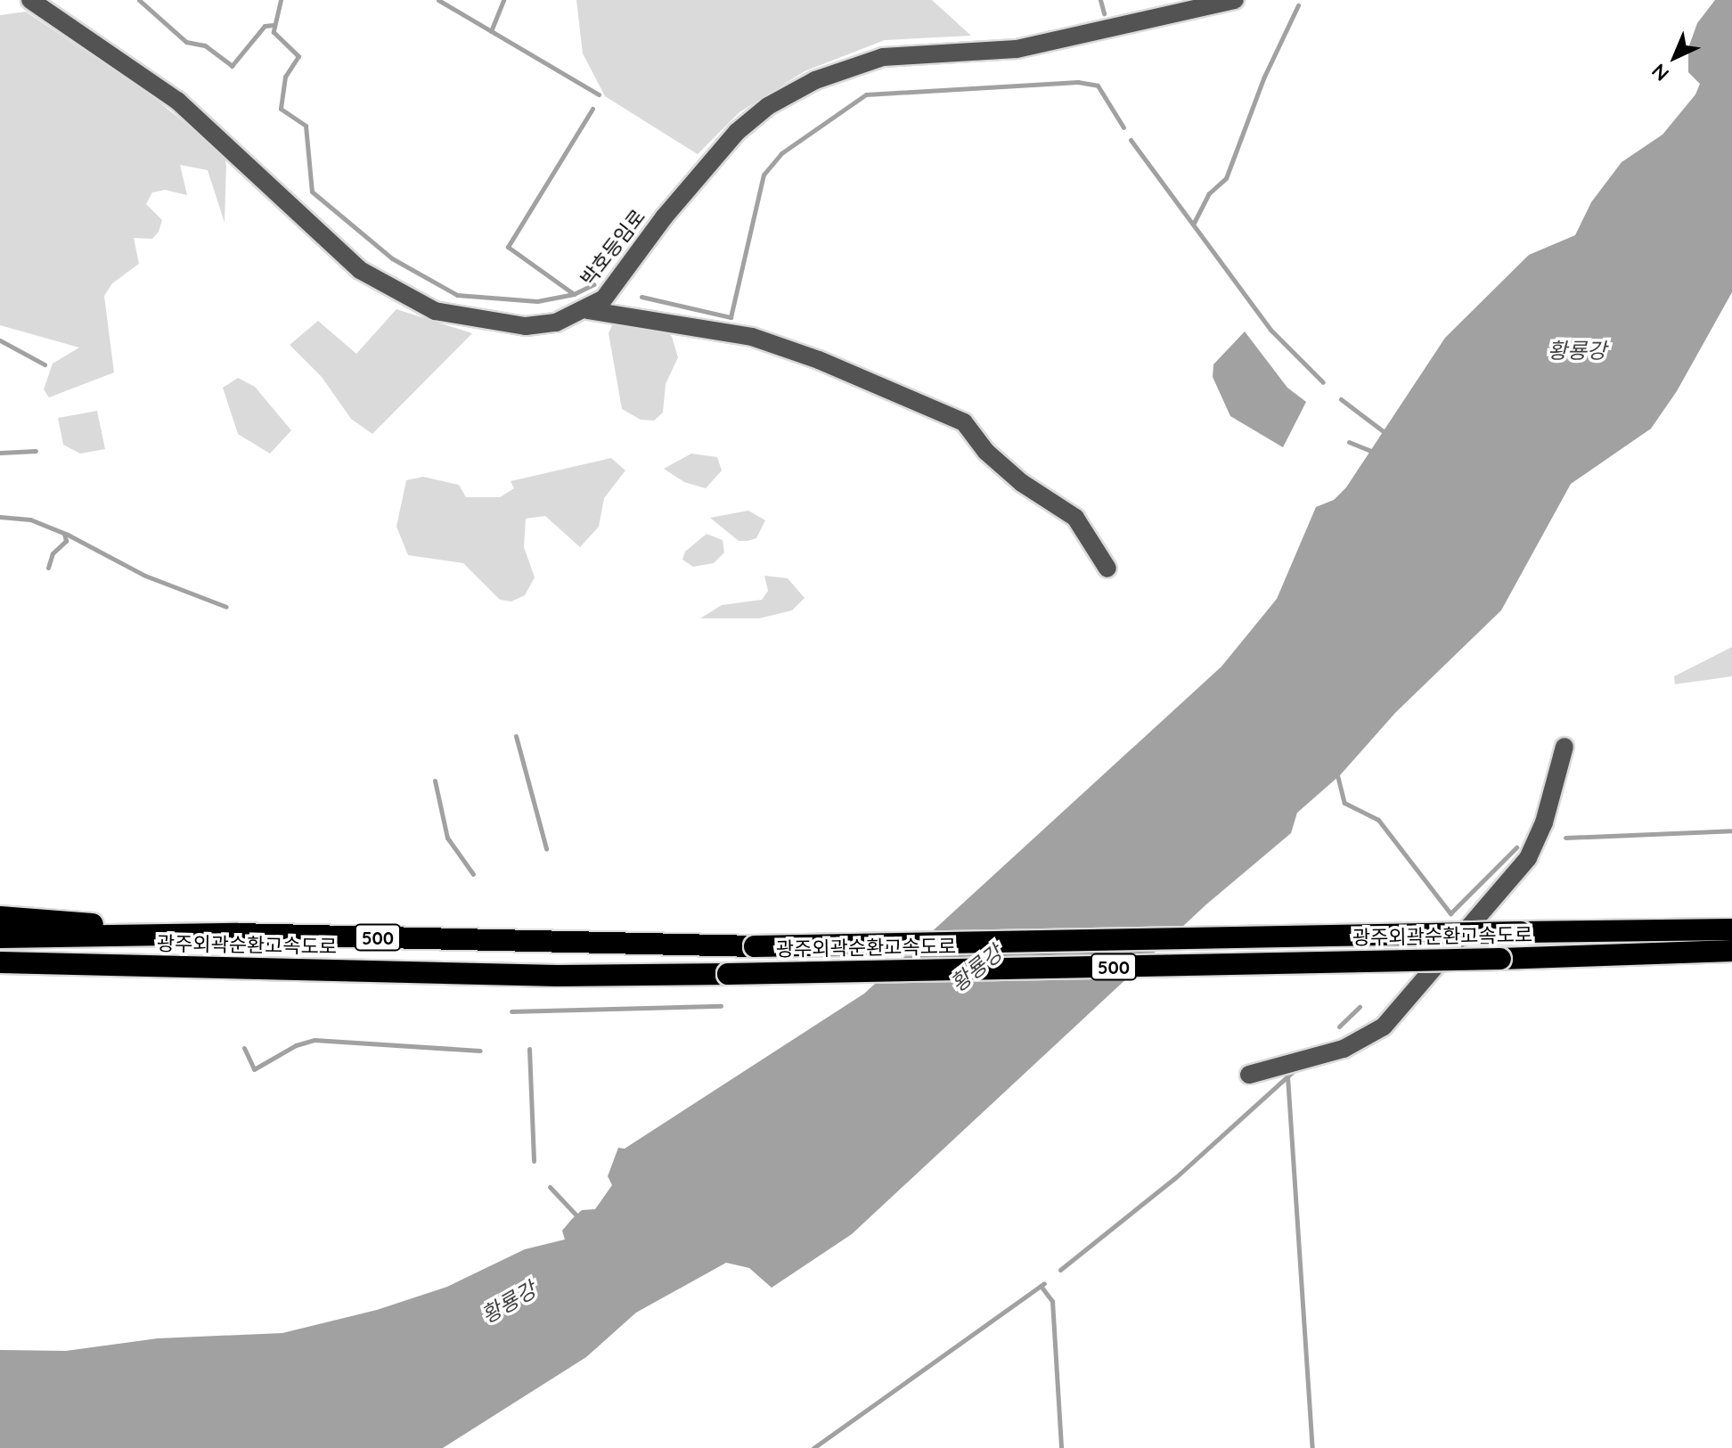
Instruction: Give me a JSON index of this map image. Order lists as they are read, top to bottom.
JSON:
{
  "streets": {
    "highway": ["광주외곽순환고속도로", "500"],
    "street": ["박호등임로"]
  },
  "water": ["황룡강"],
  "north": "bottom left"
}
